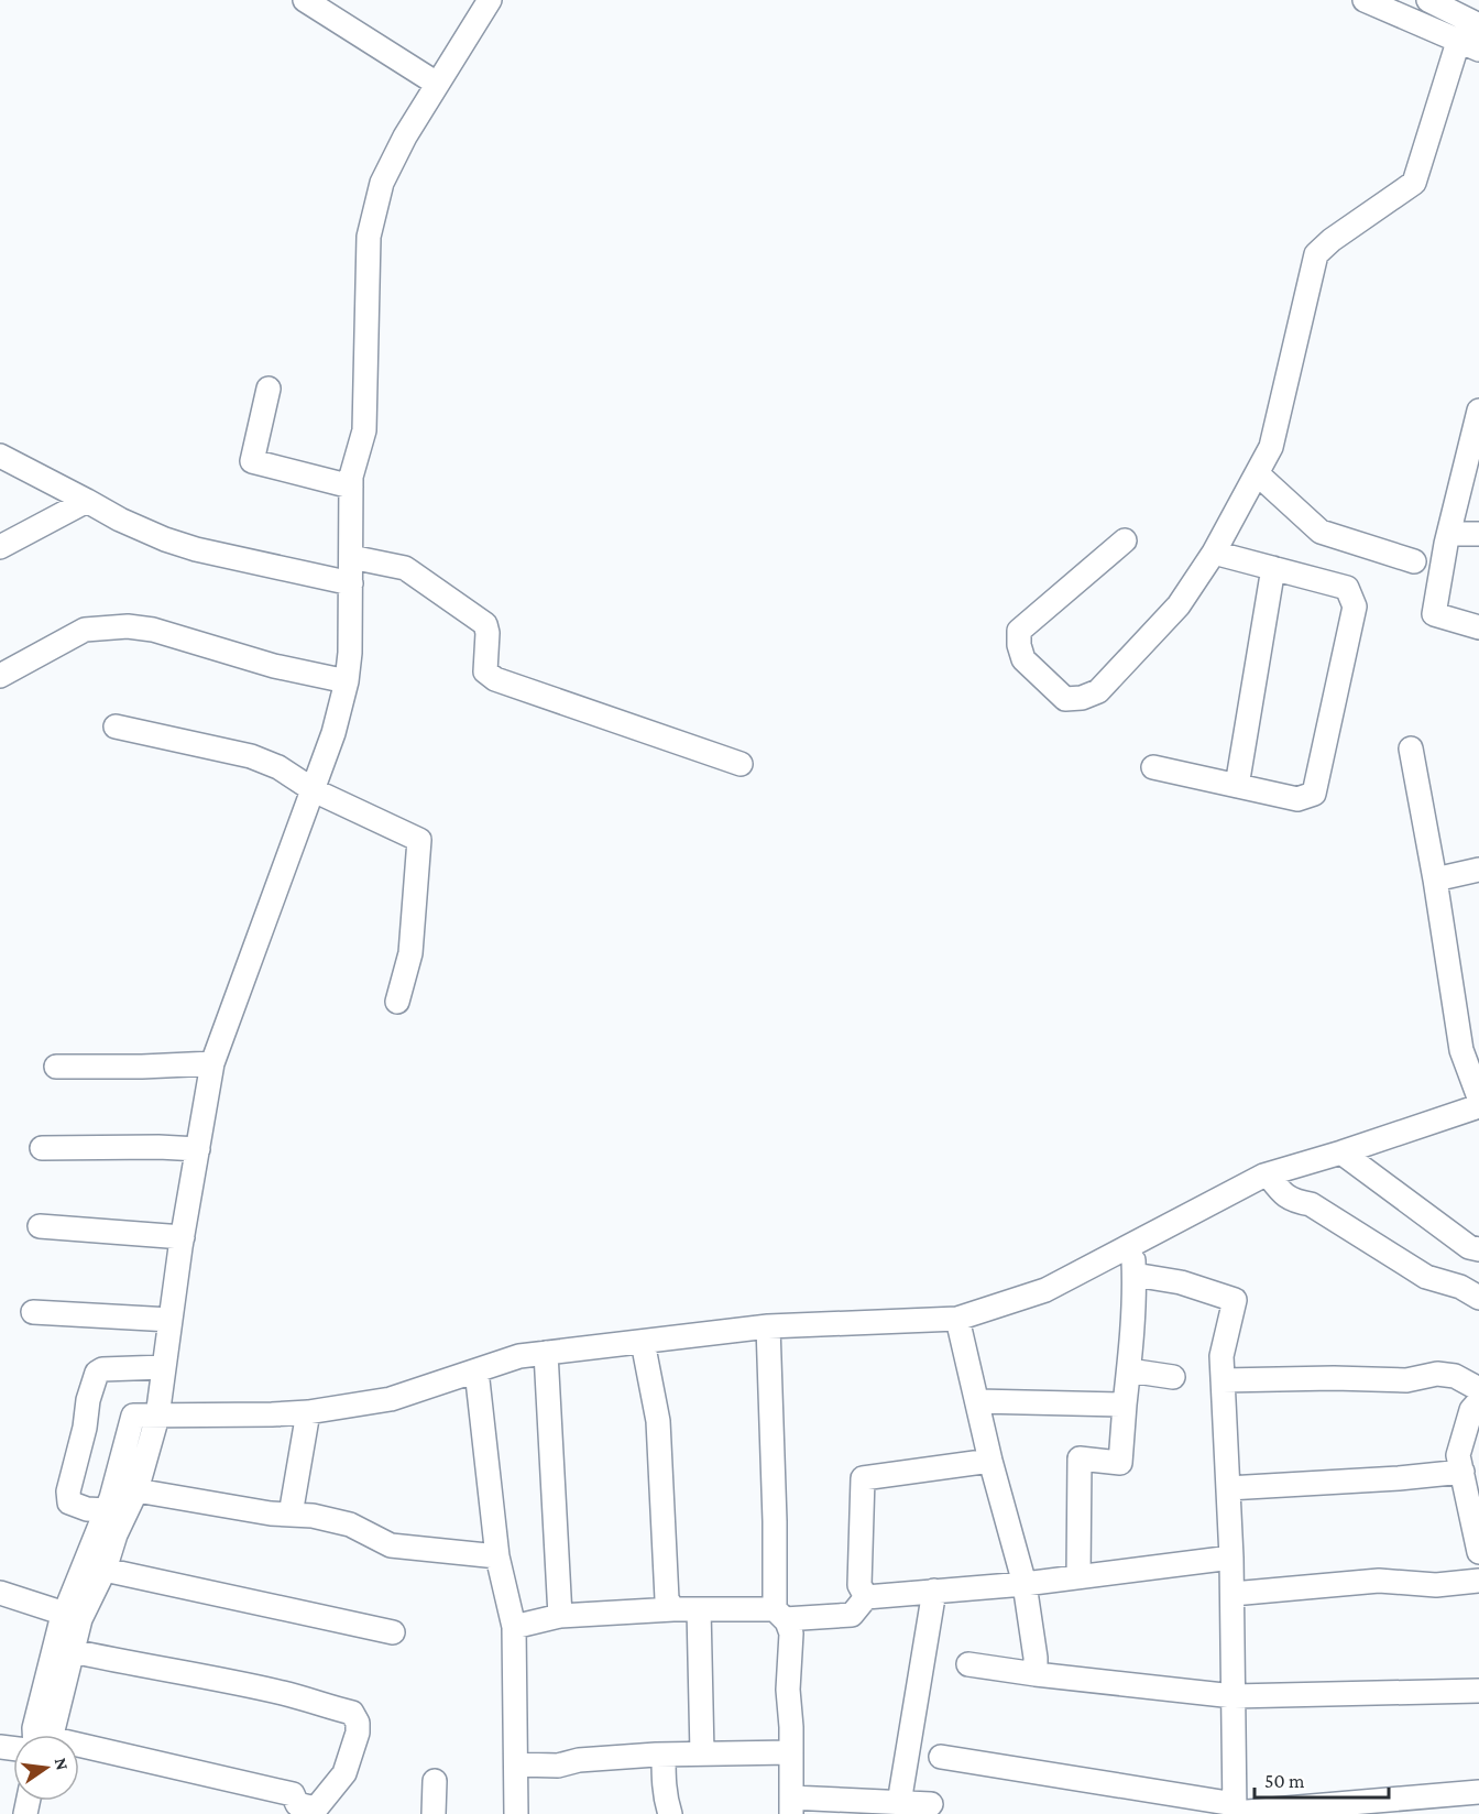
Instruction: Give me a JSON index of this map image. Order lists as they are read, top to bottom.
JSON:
{
  "scale_bar": "50 m",
  "north": "right"
}
